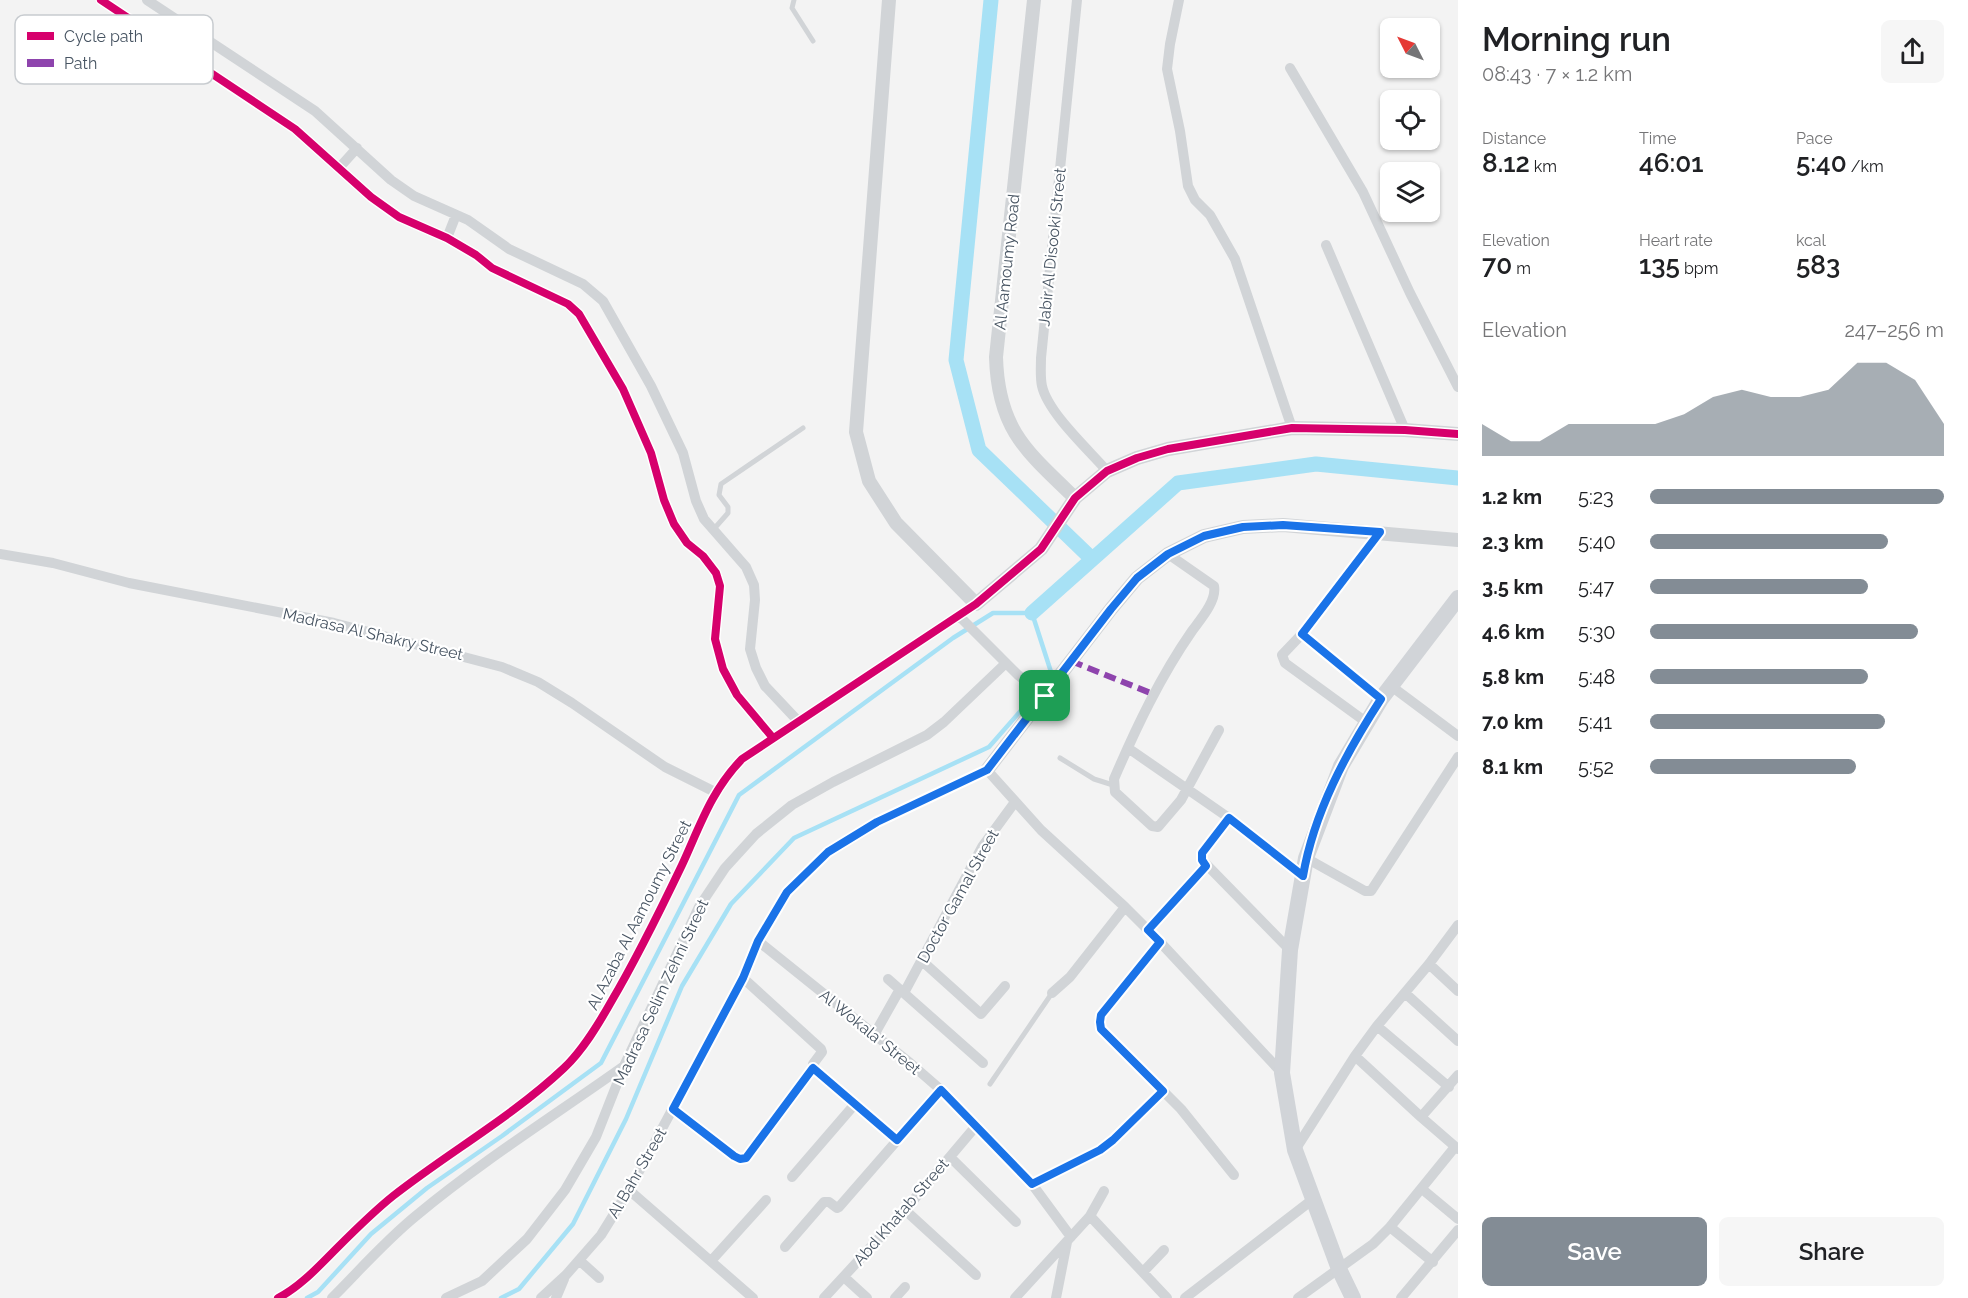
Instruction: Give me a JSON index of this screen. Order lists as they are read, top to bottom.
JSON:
{
  "streets": {
    "street": [
      "Jabir Al Disooki Street",
      "Al Aamoumy Road",
      "Madrasa Al Shakry Street",
      "Doctor Gamal Street",
      "Al Azaba Al Aamoumy Street",
      "Madrasa Selim Zehni Street",
      "Al Wokala' Street",
      "Al Bahr Street",
      "Abd Khatab Street"
    ]
  },
  "crossings": [
    ["Madrasa Al Shakry Street", "Al Azaba Al Aamoumy Street"],
    ["Doctor Gamal Street", "Al Wokala' Street"],
    ["Al Wokala' Street", "Al Bahr Street"],
    ["Al Wokala' Street", "Abd Khatab Street"]
  ],
  "legend": ["Cycle path", "Path"],
  "north": "top left",
  "page": {
    "heading": ["Morning run", "08:43 · 7 × 1.2 km"],
    "stats": [
      ["Distance", "8.12 km"],
      ["Time", "46:01"],
      ["Pace", "5:40 /km"],
      ["Elevation", "70 m"],
      ["Heart rate", "135 bpm"],
      ["kcal", "583"]
    ],
    "chart": ["Elevation", "247–256 m"],
    "list": [
      {
        "name": "1.2 km",
        "note": "5:23"
      },
      {
        "name": "2.3 km",
        "note": "5:40"
      },
      {
        "name": "3.5 km",
        "note": "5:47"
      },
      {
        "name": "4.6 km",
        "note": "5:30"
      },
      {
        "name": "5.8 km",
        "note": "5:48"
      },
      {
        "name": "7.0 km",
        "note": "5:41"
      },
      {
        "name": "8.1 km",
        "note": "5:52"
      }
    ],
    "buttons": ["Save", "Share"]
  }
}
